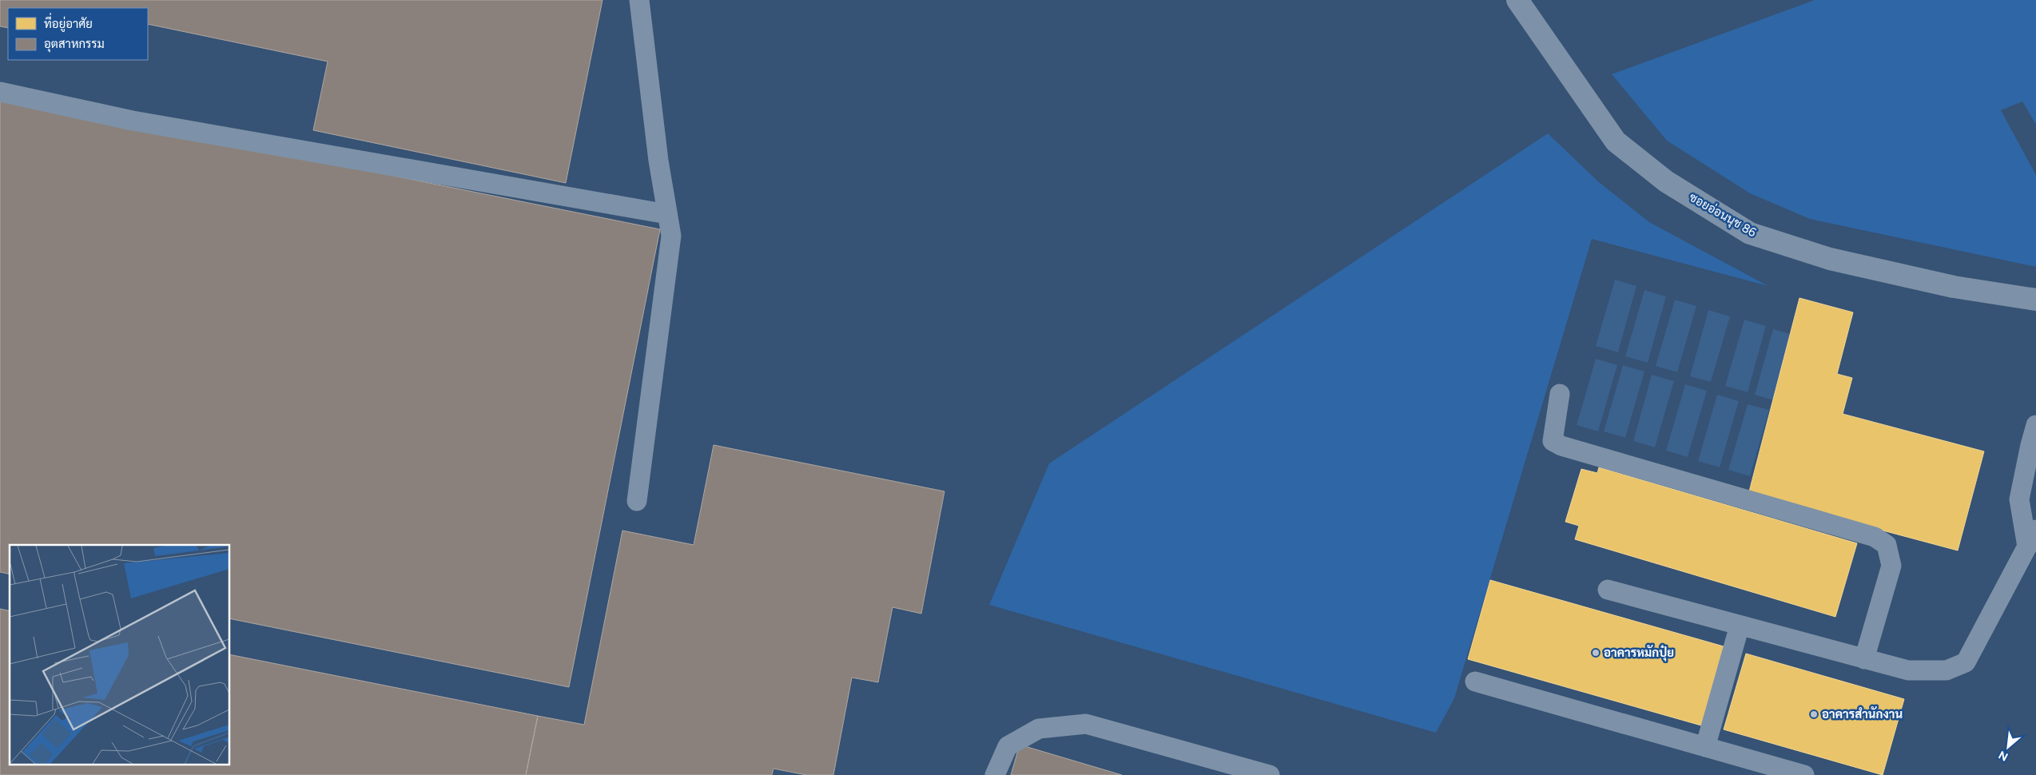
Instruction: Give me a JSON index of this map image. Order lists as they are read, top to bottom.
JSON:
{
  "streets": {
    "street": ["ซอยอ่อนนุช 86"]
  },
  "places": ["อาคารหมักปุ๋ย", "อาคารสำนักงาน"],
  "legend": ["ที่อยู่อาศัย", "อุตสาหกรรม"],
  "north": "bottom left"
}
